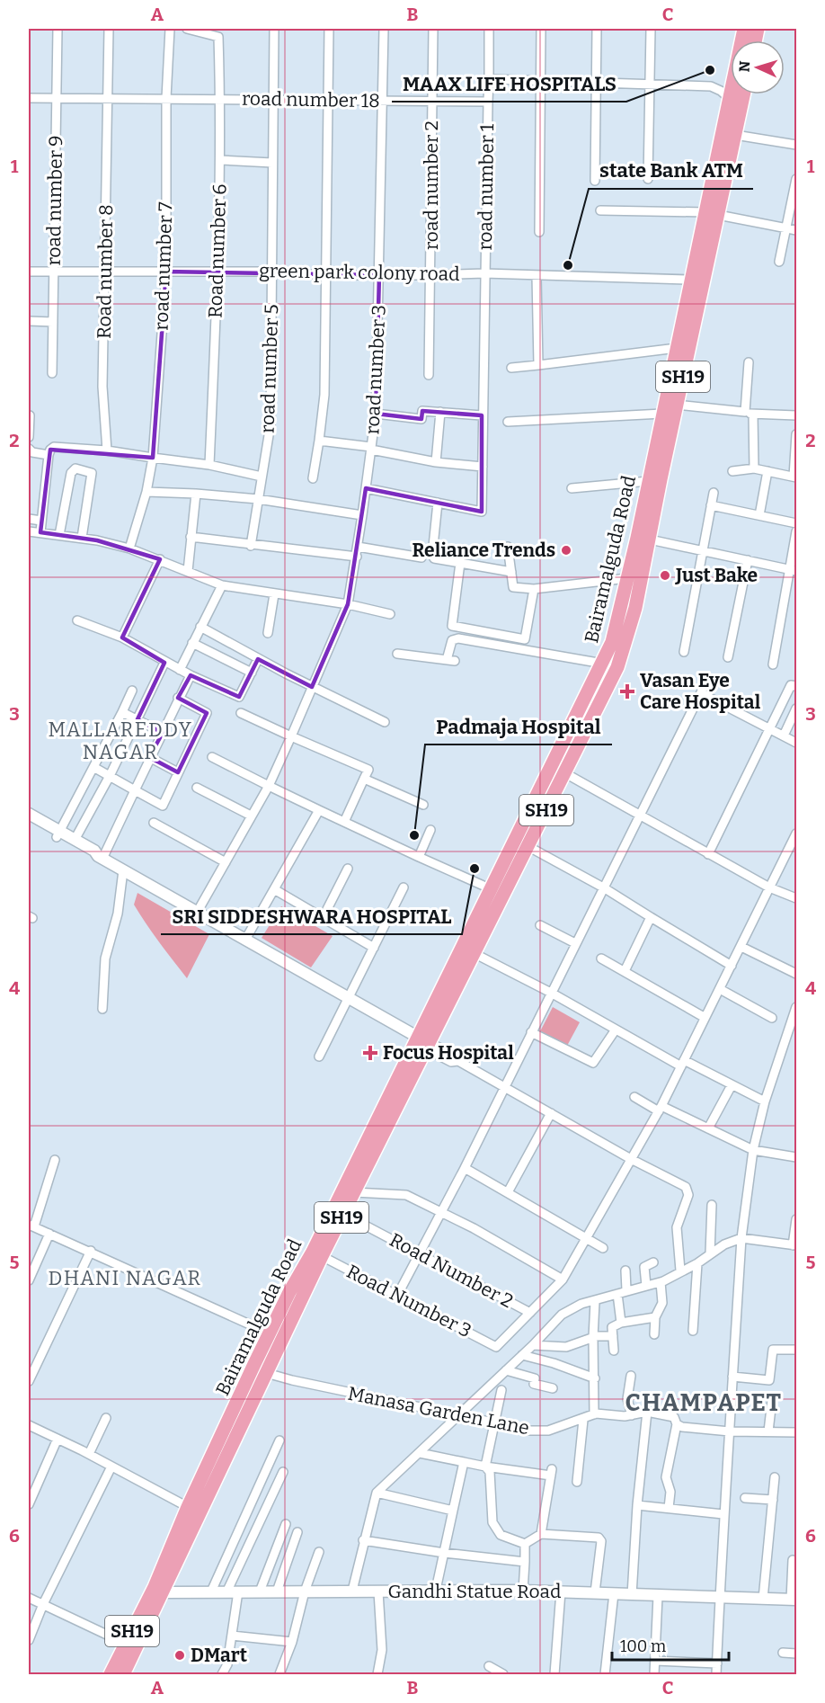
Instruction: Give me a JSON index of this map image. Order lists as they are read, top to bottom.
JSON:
{
  "streets": {
    "main road": ["SH19", "Bairamalguda Road"],
    "street": [
      "road number 18",
      "road number 2",
      "road number 1",
      "road number 9",
      "Road number 6",
      "road number 7",
      "Road number 8",
      "green park colony road",
      "road number 5",
      "road number 3",
      "Road Number 2",
      "Road Number 3",
      "Manasa Garden Lane",
      "Gandhi Statue Road"
    ]
  },
  "crossings": [
    ["road number 18", "road number 2"],
    ["road number 18", "road number 1"],
    ["road number 18", "road number 9"],
    ["road number 18", "Road number 6"],
    ["road number 18", "road number 7"],
    ["road number 18", "Road number 8"],
    ["road number 18", "road number 5"],
    ["road number 18", "road number 3"],
    ["road number 2", "green park colony road"],
    ["road number 1", "green park colony road"],
    ["road number 9", "green park colony road"],
    ["Road number 6", "green park colony road"],
    ["road number 7", "green park colony road"],
    ["Road number 8", "green park colony road"],
    ["green park colony road", "road number 5"],
    ["green park colony road", "road number 3"],
    ["green park colony road", "Bairamalguda Road"],
    ["Bairamalguda Road", "Road Number 2"],
    ["Bairamalguda Road", "Road Number 3"],
    ["Bairamalguda Road", "Manasa Garden Lane"],
    ["Bairamalguda Road", "Gandhi Statue Road"],
    ["Road Number 2", "Road Number 3"]
  ],
  "districts": ["MALLAREDDY NAGAR", "DHANI NAGAR", "CHAMPAPET"],
  "places": {
    "other": [
      "MAAX LIFE HOSPITALS",
      "state Bank ATM",
      "Reliance Trends",
      "Just Bake",
      "Padmaja Hospital",
      "SRI SIDDESHWARA HOSPITAL",
      "DMart"
    ],
    "health": ["Vasan Eye Care Hospital", "Focus Hospital"]
  },
  "scale_bar": "100 m",
  "north": "left",
  "grid": {
    "columns": ["A", "B", "C"],
    "rows": [
      "1",
      "2",
      "3",
      "4",
      "5",
      "6"
    ]
  }
}
